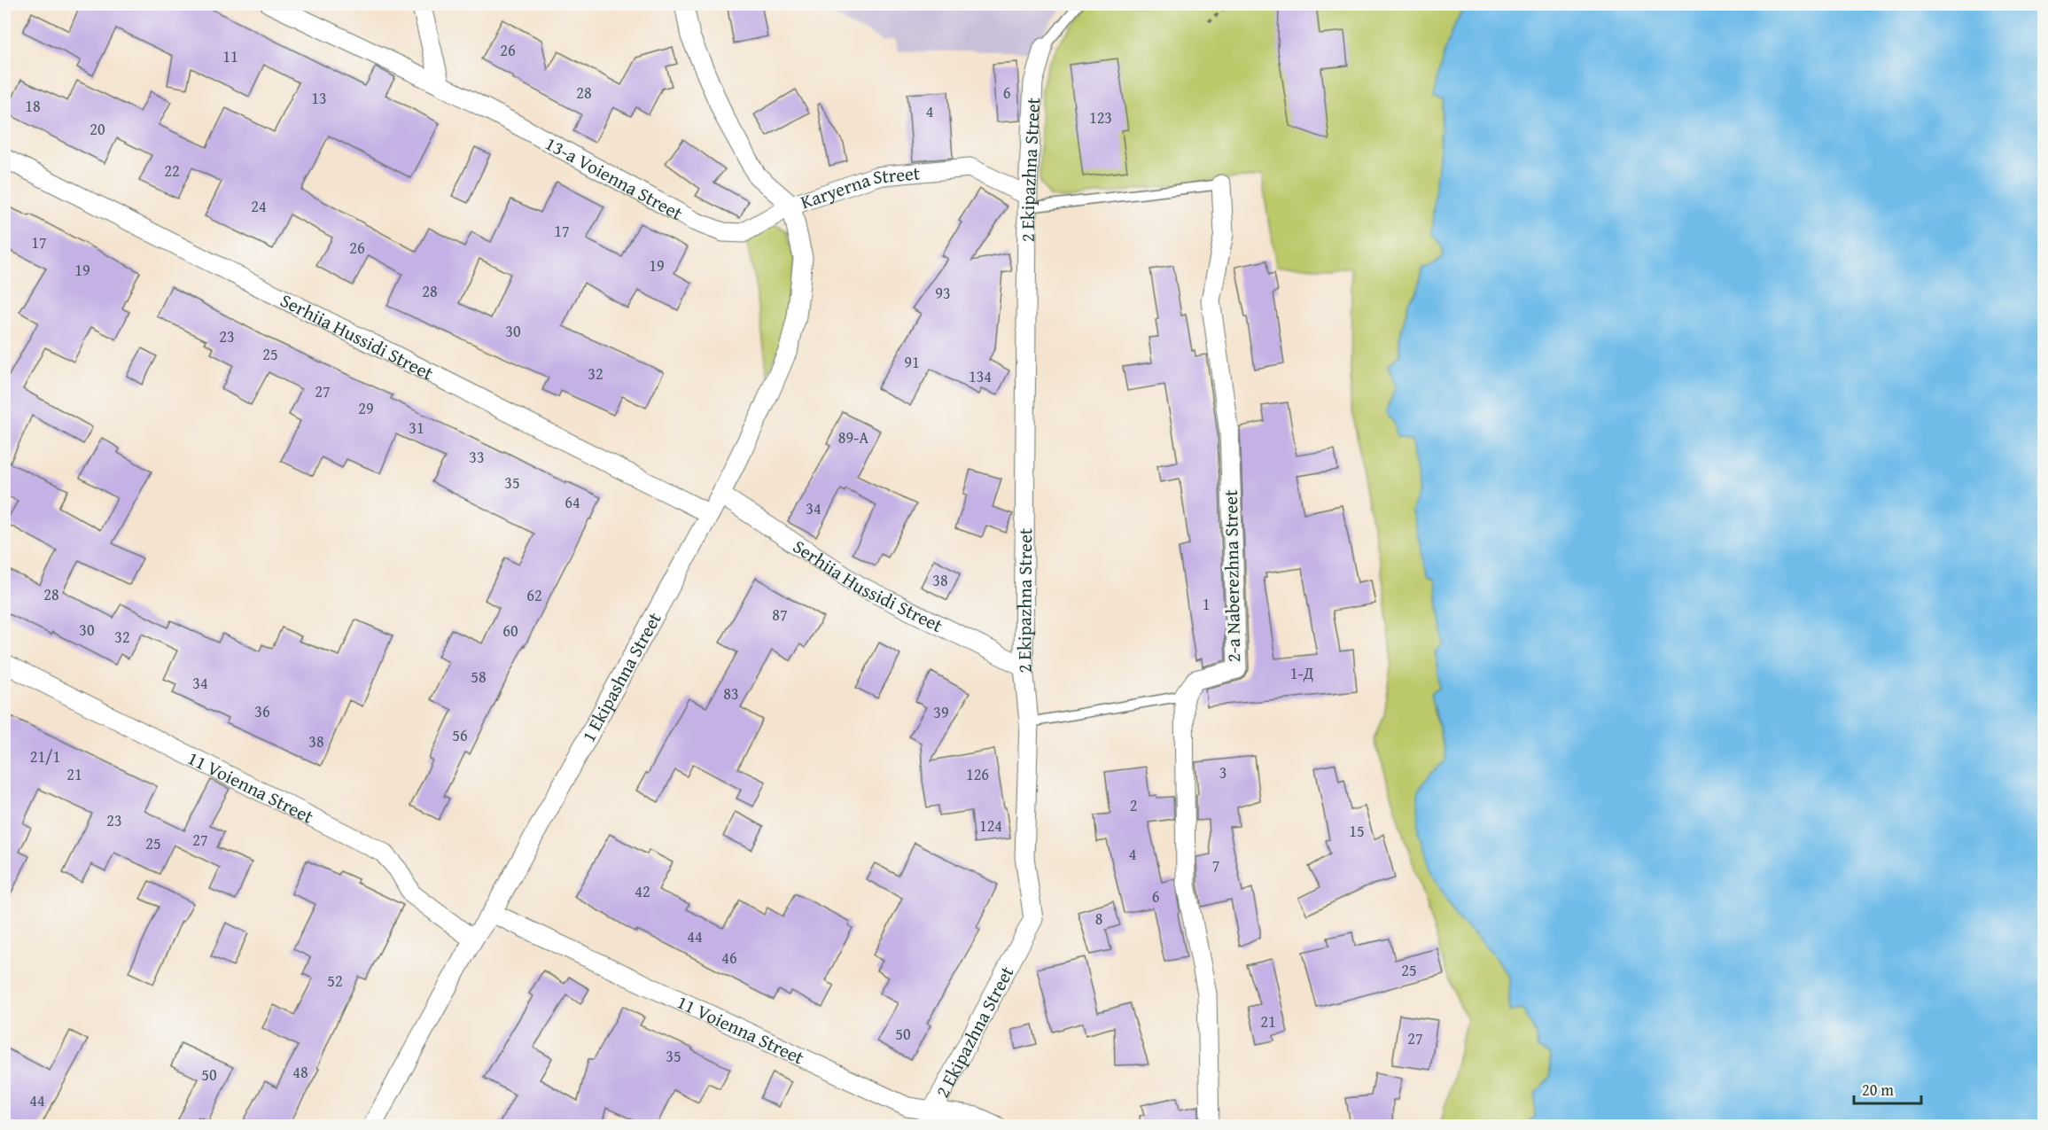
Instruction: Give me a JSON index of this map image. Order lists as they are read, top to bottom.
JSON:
{
  "streets": {
    "street": [
      "2 Ekipazhna Street",
      "13-a Voienna Street",
      "Karyerna Street",
      "Serhiia Hussidi Street",
      "2-a Naberezhna Street",
      "1 Ekipashna Street",
      "11 Voienna Street"
    ]
  },
  "crossings": [
    ["2 Ekipazhna Street", "Karyerna Street"],
    ["2 Ekipazhna Street", "Serhiia Hussidi Street"],
    ["2 Ekipazhna Street", "11 Voienna Street"],
    ["13-a Voienna Street", "Karyerna Street"],
    ["13-a Voienna Street", "1 Ekipashna Street"],
    ["Karyerna Street", "1 Ekipashna Street"],
    ["Serhiia Hussidi Street", "1 Ekipashna Street"],
    ["1 Ekipashna Street", "11 Voienna Street"]
  ],
  "house_numbers": [
    "26",
    "11",
    "28",
    "6",
    "13",
    "18",
    "4",
    "123",
    "20",
    "22",
    "24",
    "17",
    "17",
    "26",
    "19",
    "19",
    "28",
    "93",
    "30",
    "23",
    "25",
    "91",
    "32",
    "134",
    "27",
    "29",
    "31",
    "89-А",
    "33",
    "35",
    "64",
    "34",
    "38",
    "28",
    "62",
    "1",
    "87",
    "30",
    "60",
    "32",
    "1-Д",
    "58",
    "34",
    "83",
    "36",
    "39",
    "56",
    "38",
    "21/1",
    "3",
    "21",
    "126",
    "2",
    "23",
    "124",
    "15",
    "27",
    "25",
    "4",
    "7",
    "42",
    "6",
    "8",
    "44",
    "46",
    "25",
    "52",
    "21",
    "50",
    "27",
    "35",
    "48",
    "50",
    "44"
  ],
  "scale_bar": "20 m"
}
